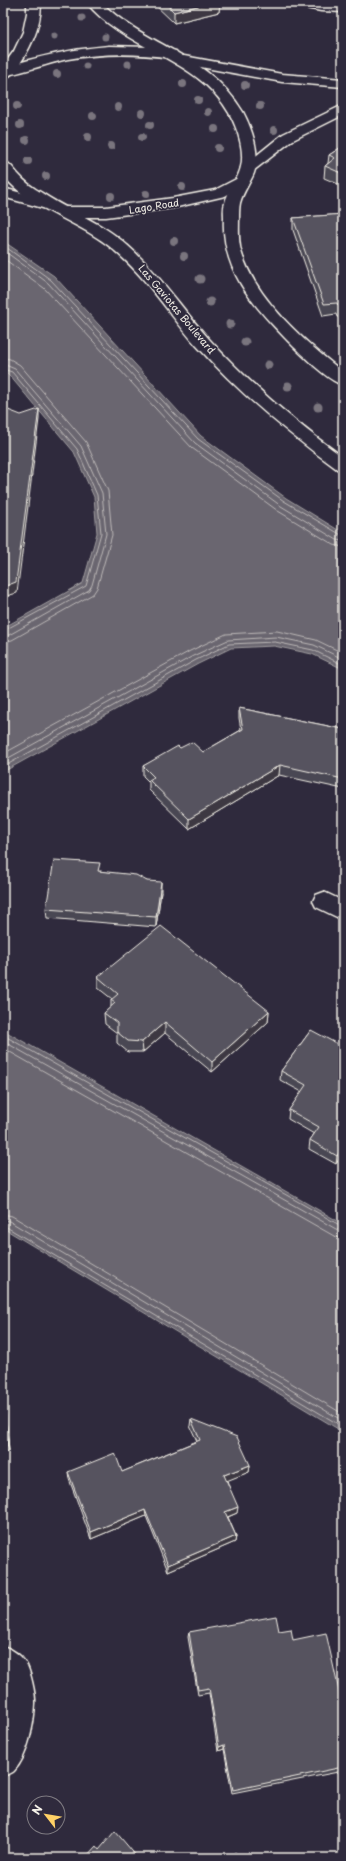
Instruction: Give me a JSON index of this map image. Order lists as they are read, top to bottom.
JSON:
{
  "streets": {
    "street": ["Lago Road", "Las Gaviotas Boulevard"]
  },
  "crossings": [
    ["Lago Road", "Las Gaviotas Boulevard"]
  ],
  "north": "top left"
}
